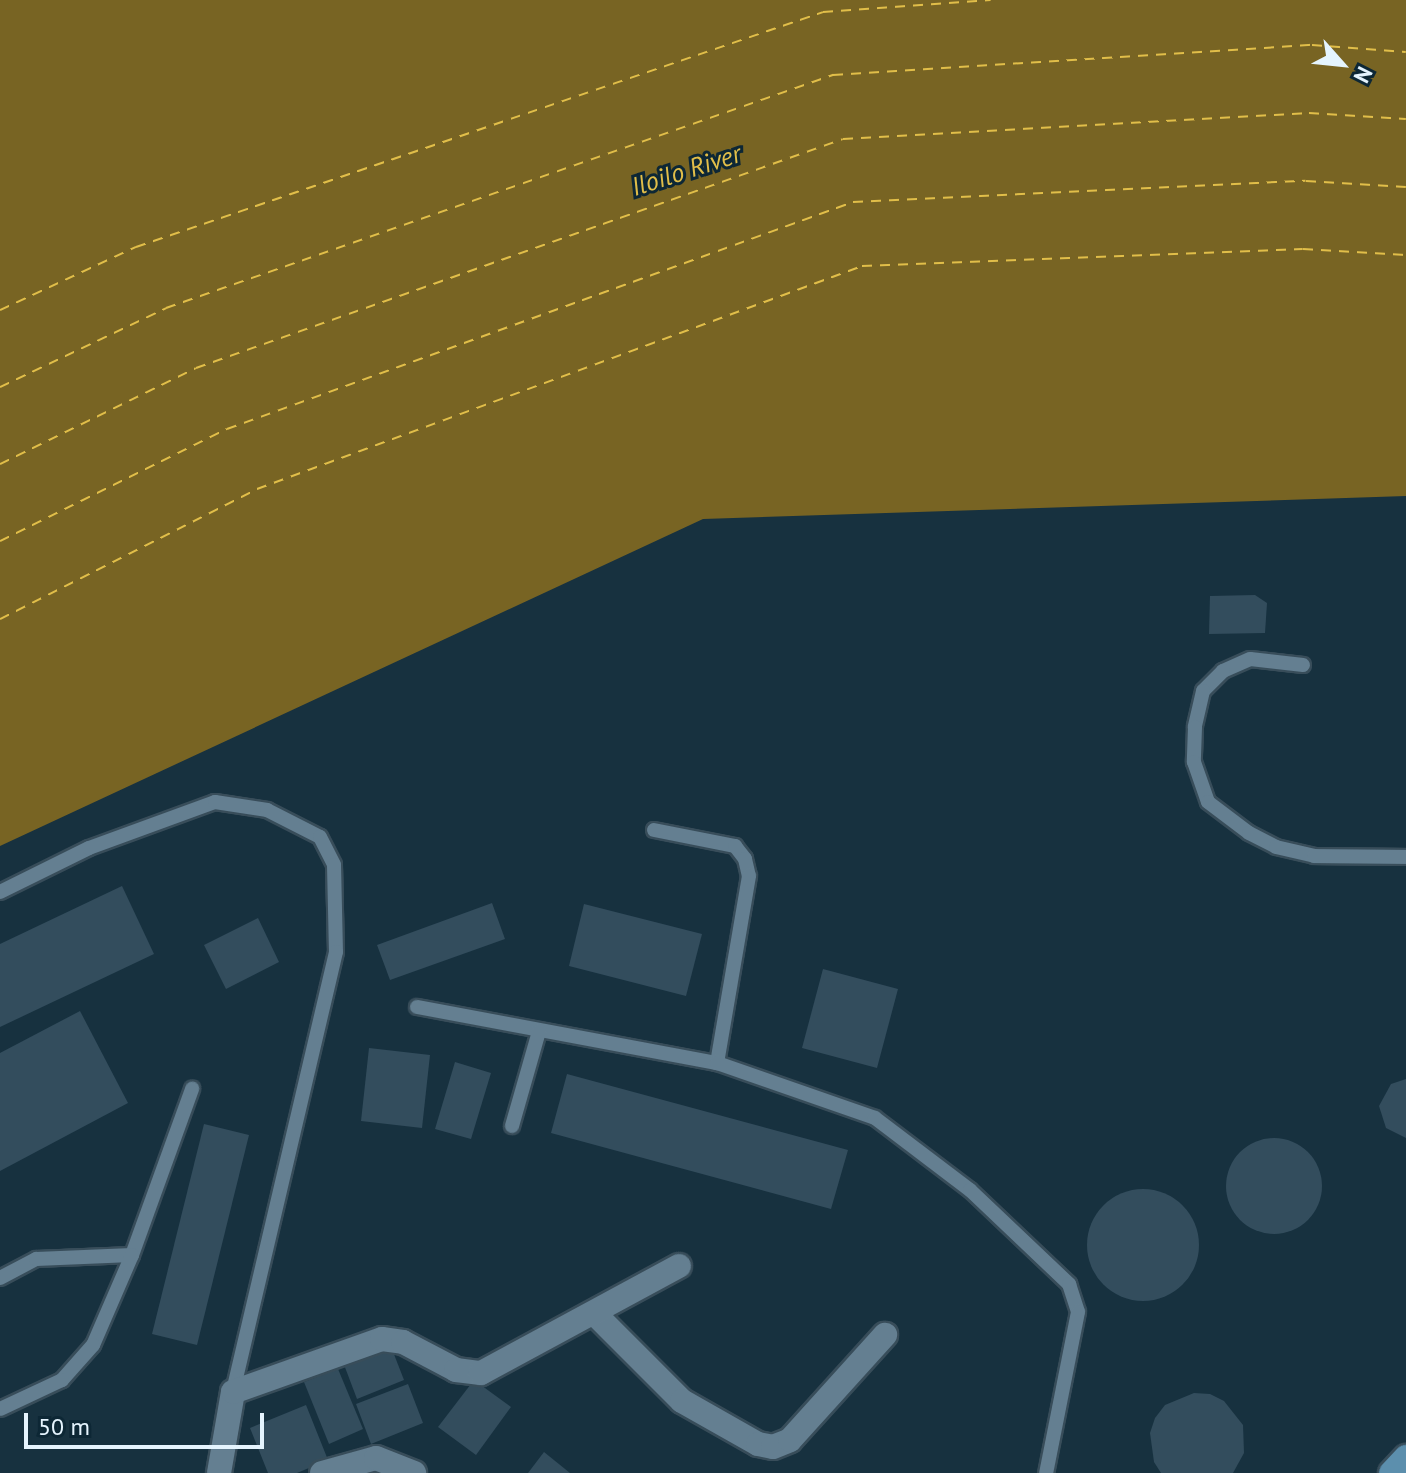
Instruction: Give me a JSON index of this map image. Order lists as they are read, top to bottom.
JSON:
{
  "water": ["Iloilo River"],
  "scale_bar": "50 m",
  "north": "bottom right"
}
